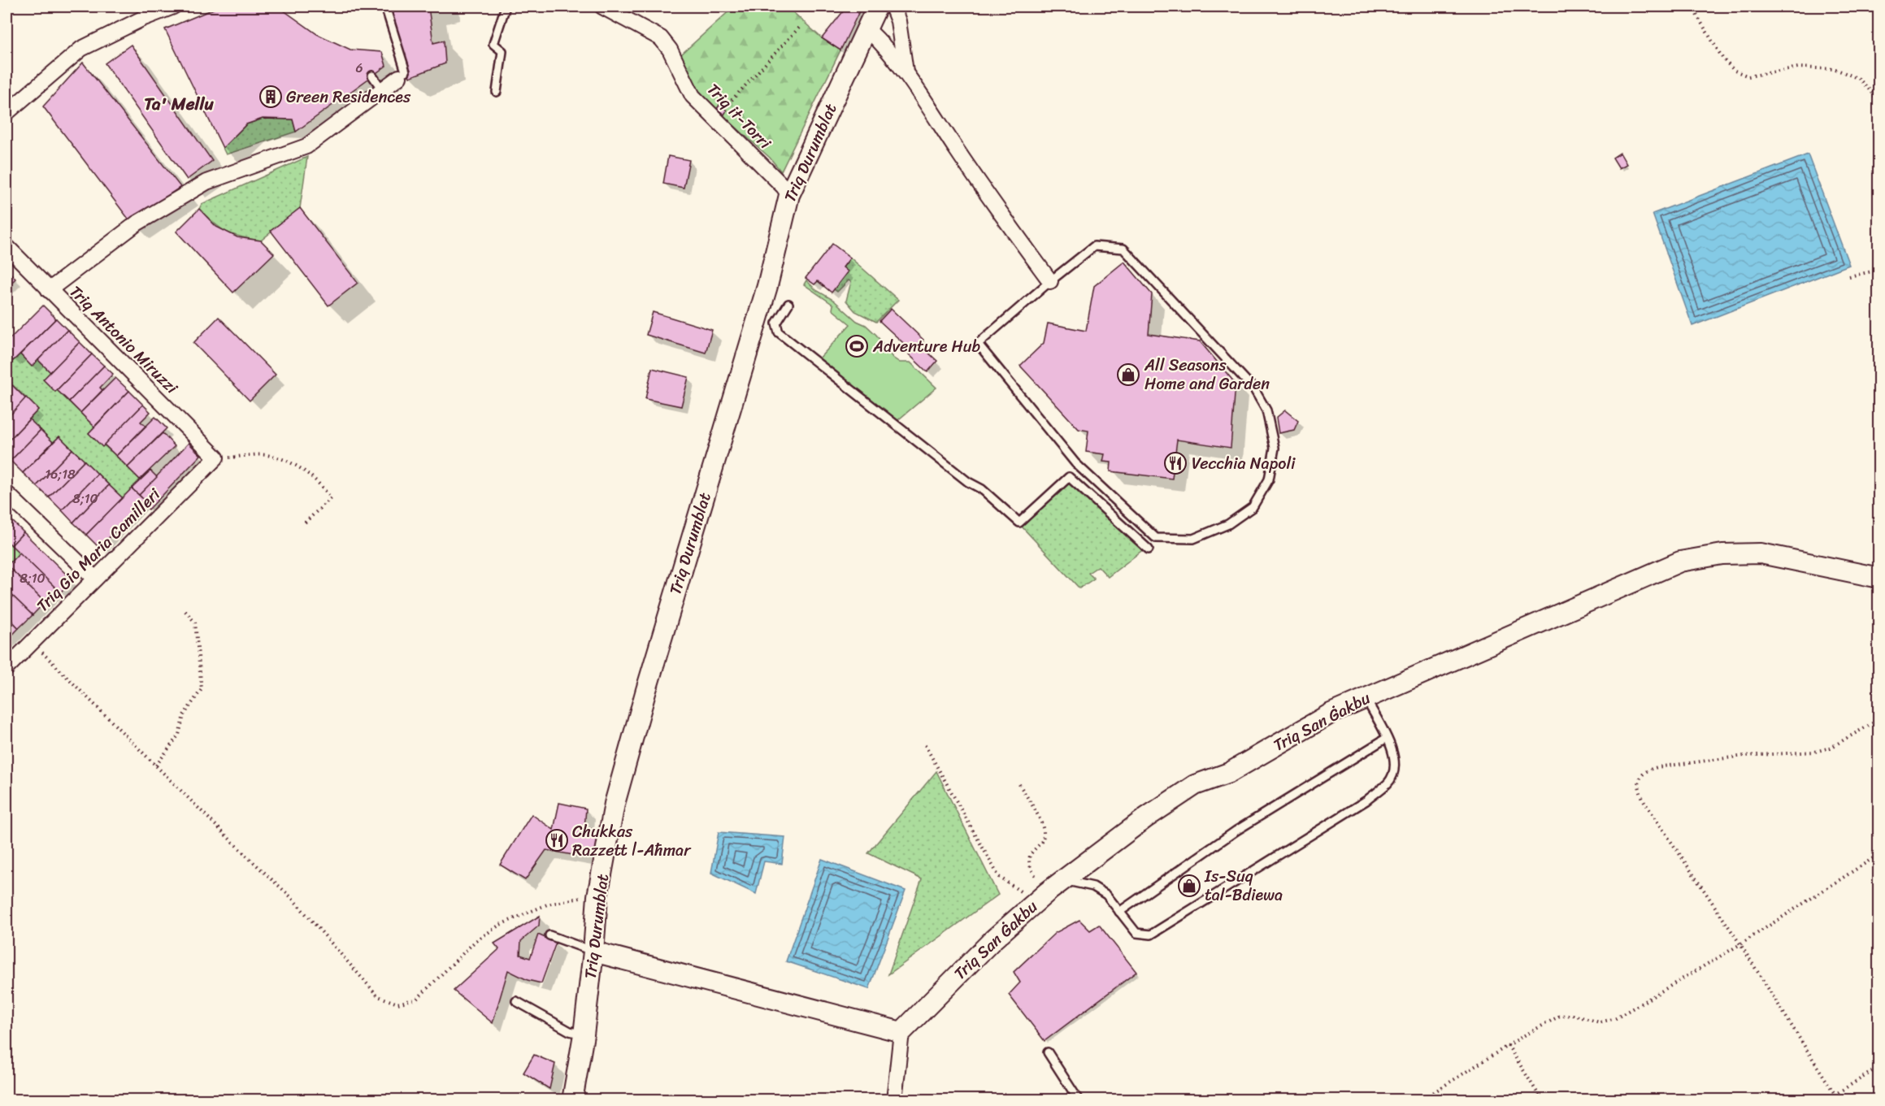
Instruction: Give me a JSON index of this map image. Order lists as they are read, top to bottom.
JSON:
{
  "streets": {
    "main road": ["Triq Durumblat", "Triq San Ġakbu"],
    "street": ["Triq it-Torri", "Triq Antonio Miruzzi", "Triq Gio Maria Camilleri"]
  },
  "crossings": [
    ["Triq it-Torri", "Triq Durumblat"],
    ["Triq Antonio Miruzzi", "Triq Gio Maria Camilleri"]
  ],
  "districts": ["Ta' Mellu"],
  "places": {
    "building": ["Green Residences"],
    "sports": ["Adventure Hub"],
    "shop": ["All Seasons Home and Garden", "Is-Suq tal-Bdiewa"],
    "restaurant": ["Vecchia Napoli", "Chukkas Razzett l-Aħmar"]
  },
  "house_numbers": [
    "6",
    "16;18",
    "8;10",
    "8;10"
  ]
}
